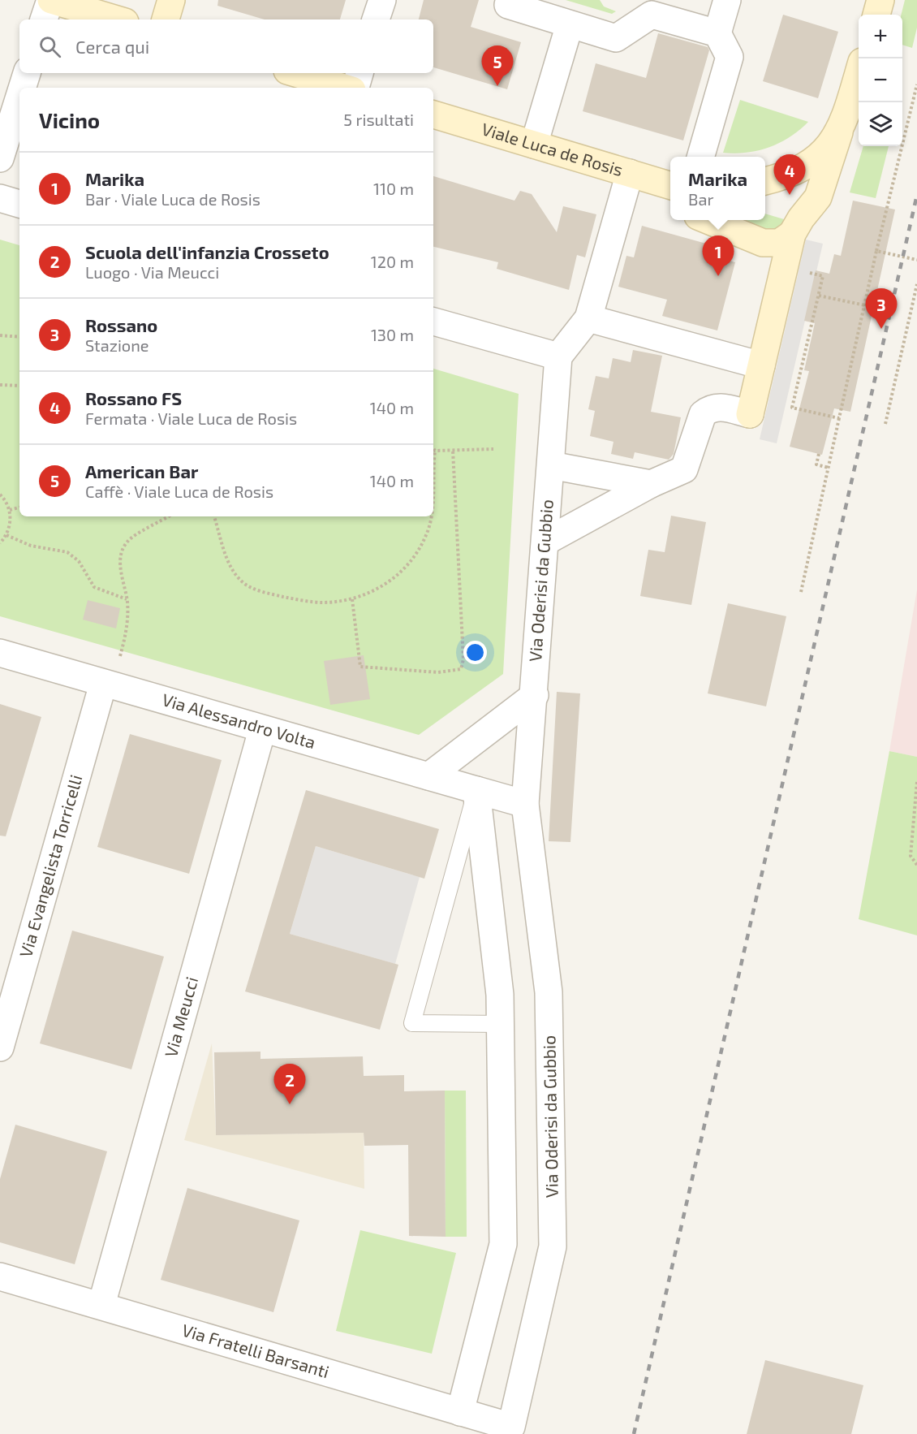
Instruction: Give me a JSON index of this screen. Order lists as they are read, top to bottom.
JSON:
{
  "streets": {
    "street": [
      "Viale Luca de Rosis",
      "Via Oderisi da Gubbio",
      "Via Alessandro Volta",
      "Via Evangelista Torricelli",
      "Via Meucci",
      "Via Fratelli Barsanti"
    ]
  },
  "crossings": [
    ["Via Oderisi da Gubbio", "Via Alessandro Volta"],
    ["Via Oderisi da Gubbio", "Via Fratelli Barsanti"],
    ["Via Alessandro Volta", "Via Evangelista Torricelli"],
    ["Via Alessandro Volta", "Via Meucci"],
    ["Via Meucci", "Via Fratelli Barsanti"]
  ],
  "page": {
    "map_buttons": ["+", "−"],
    "search": "Cerca qui",
    "pins": [
      "5",
      "4",
      "1",
      "3",
      "2"
    ],
    "heading": ["Vicino", "5 risultati"],
    "list": [
      {
        "mark": "1",
        "name": "Marika",
        "note": "Bar · Viale Luca de Rosis",
        "value": "110 m"
      },
      {
        "mark": "2",
        "name": "Scuola dell'infanzia Crosseto",
        "note": "Luogo · Via Meucci",
        "value": "120 m"
      },
      {
        "mark": "3",
        "name": "Rossano",
        "note": "Stazione",
        "value": "130 m"
      },
      {
        "mark": "4",
        "name": "Rossano FS",
        "note": "Fermata · Viale Luca de Rosis",
        "value": "140 m"
      },
      {
        "mark": "5",
        "name": "American Bar",
        "note": "Caffè · Viale Luca de Rosis",
        "value": "140 m"
      }
    ],
    "popup": ["Marika", "Bar"]
  }
}
